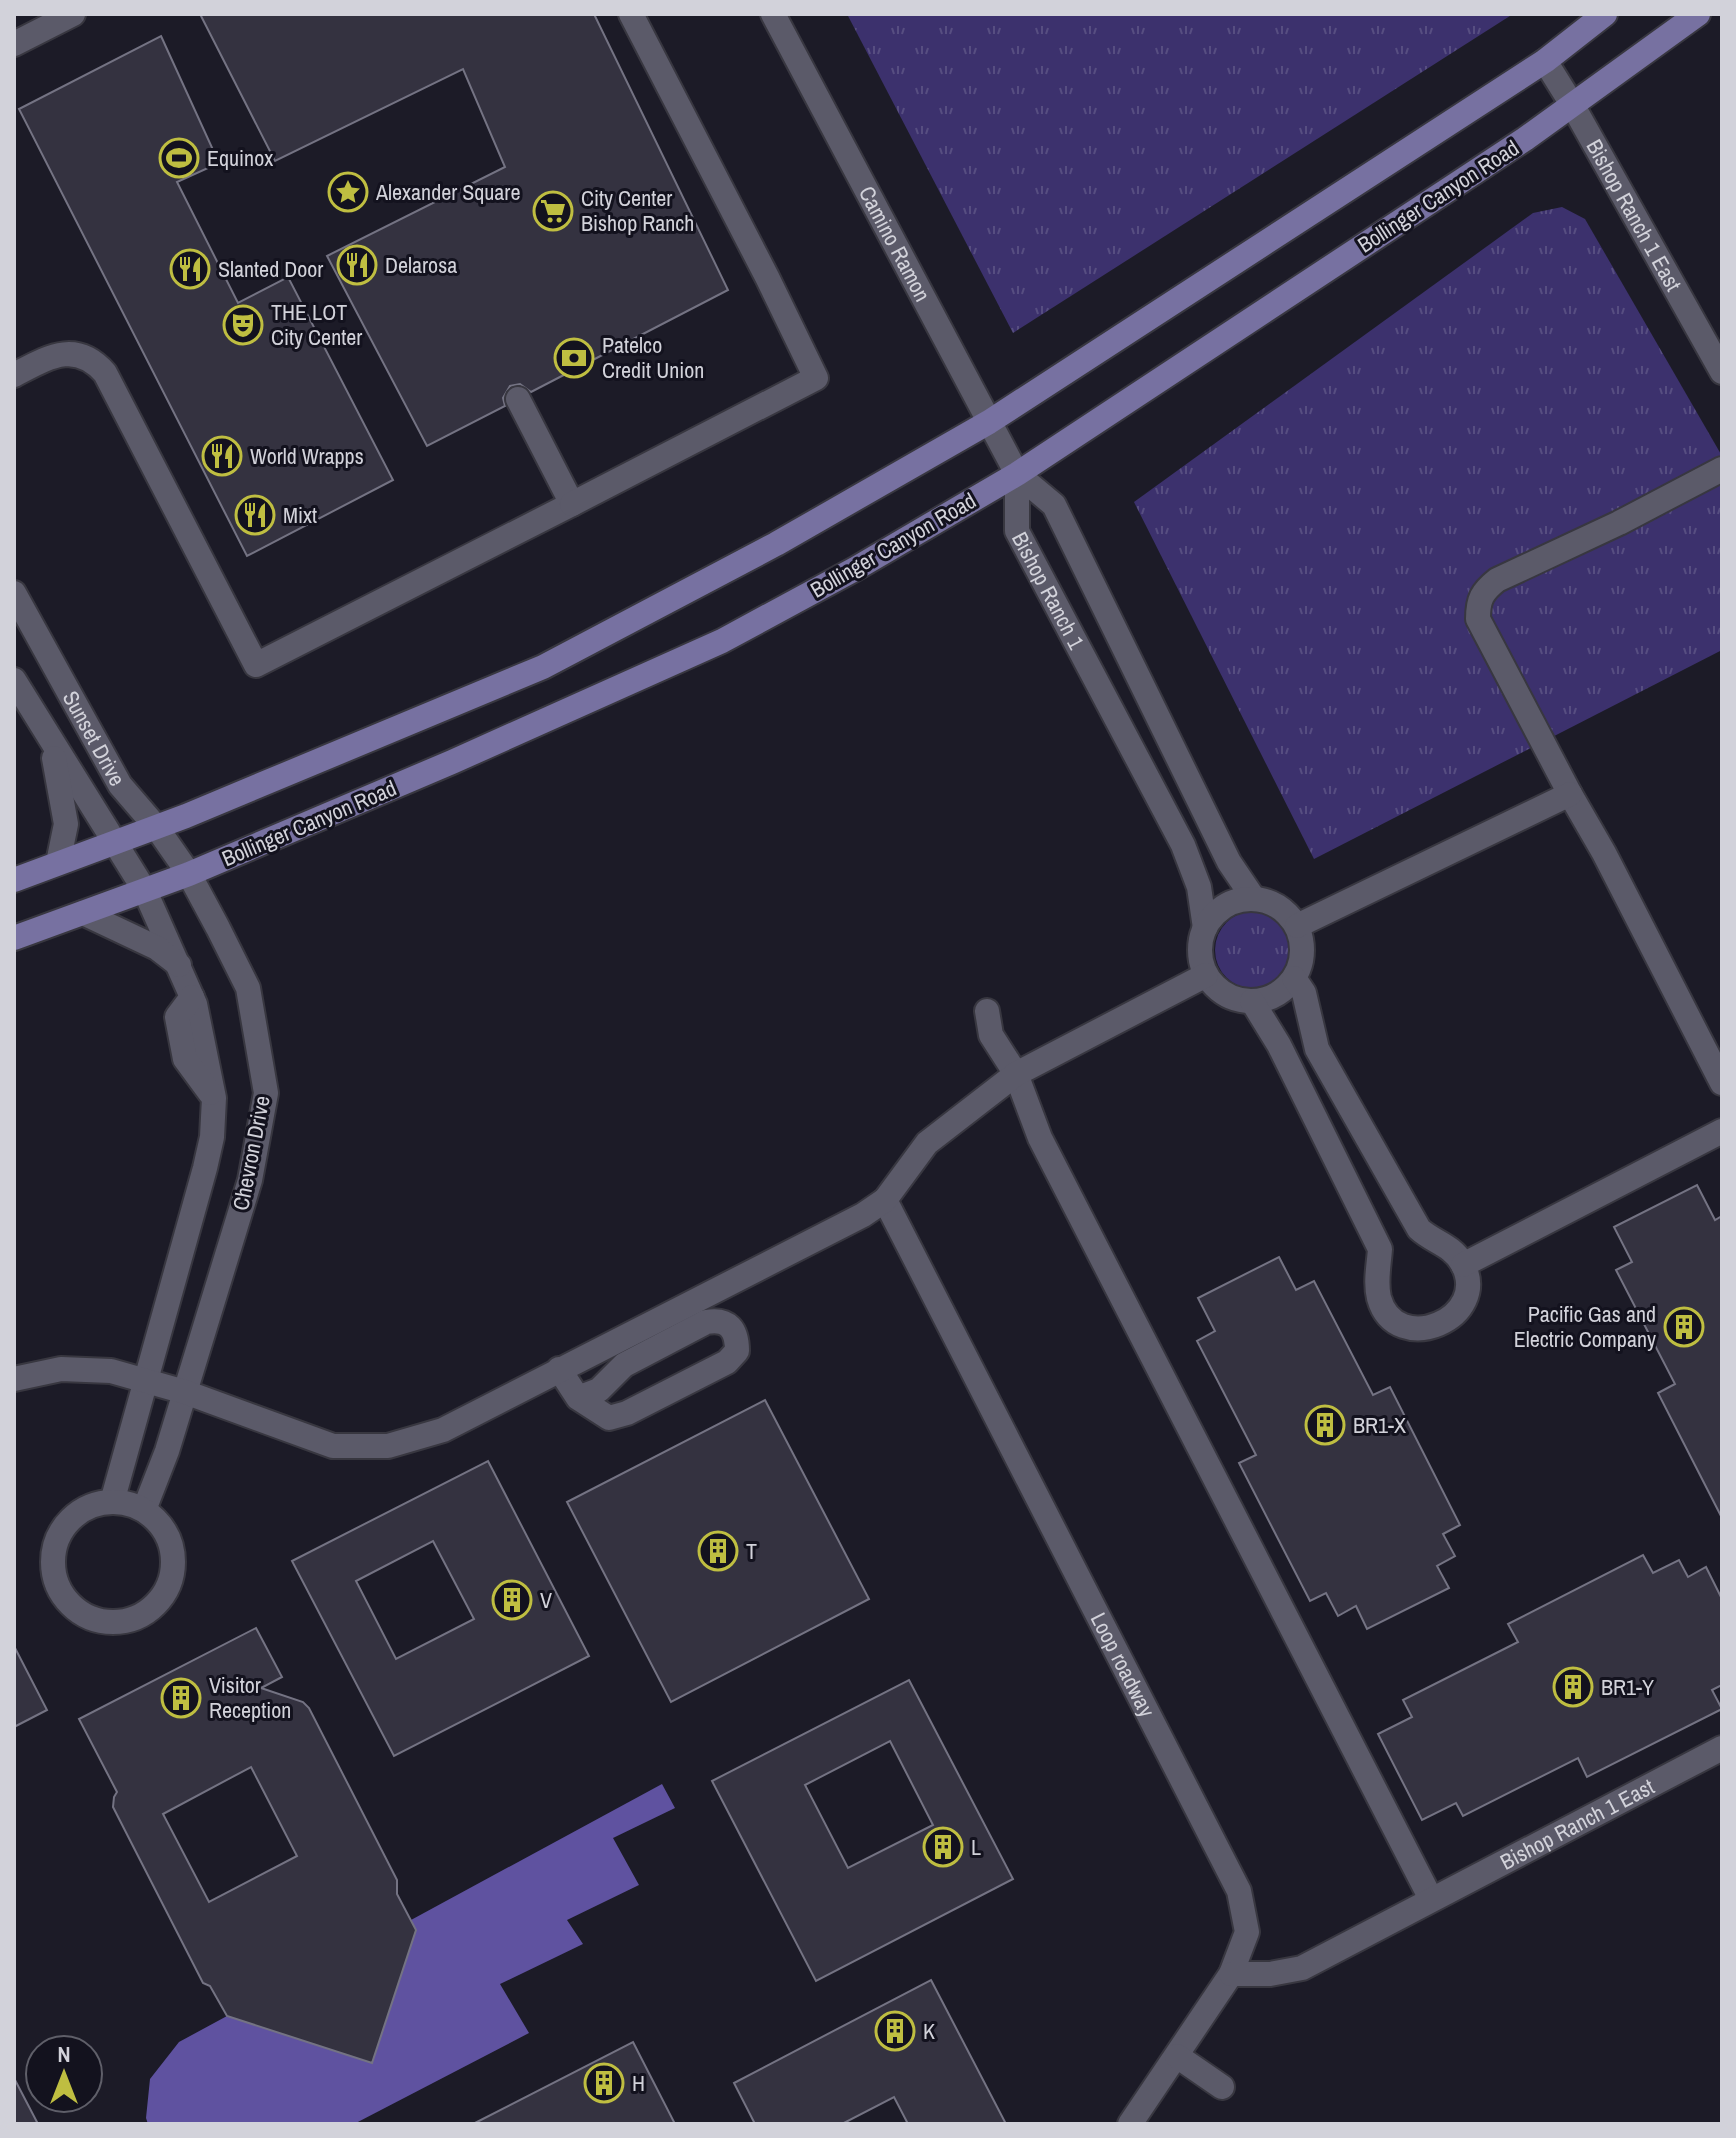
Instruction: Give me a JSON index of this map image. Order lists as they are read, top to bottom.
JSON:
{
  "streets": {
    "main road": ["Bollinger Canyon Road"],
    "street": [
      "Bishop Ranch 1 East",
      "Camino Ramon",
      "Bishop Ranch 1",
      "Sunset Drive",
      "Chevron Drive",
      "Loop roadway"
    ]
  },
  "crossings": [
    ["Bollinger Canyon Road", "Bishop Ranch 1 East"],
    ["Bollinger Canyon Road", "Camino Ramon"],
    ["Bollinger Canyon Road", "Bishop Ranch 1"],
    ["Bollinger Canyon Road", "Sunset Drive"],
    ["Bollinger Canyon Road", "Chevron Drive"],
    ["Bishop Ranch 1 East", "Loop roadway"],
    ["Camino Ramon", "Bishop Ranch 1"],
    ["Sunset Drive", "Chevron Drive"]
  ],
  "places": {
    "sports": ["Equinox"],
    "place": ["Alexander Square"],
    "supermarket": ["City Center Bishop Ranch"],
    "restaurant": [
      "Delarosa",
      "Slanted Door",
      "World Wrapps",
      "Mixt"
    ],
    "theatre": ["THE LOT City Center"],
    "bank": ["Patelco Credit Union"],
    "building": [
      "Pacific Gas and Electric Company",
      "BR1-X",
      "T",
      "V",
      "BR1-Y",
      "Visitor Reception",
      "L",
      "K",
      "H"
    ]
  },
  "north": "top"
}
